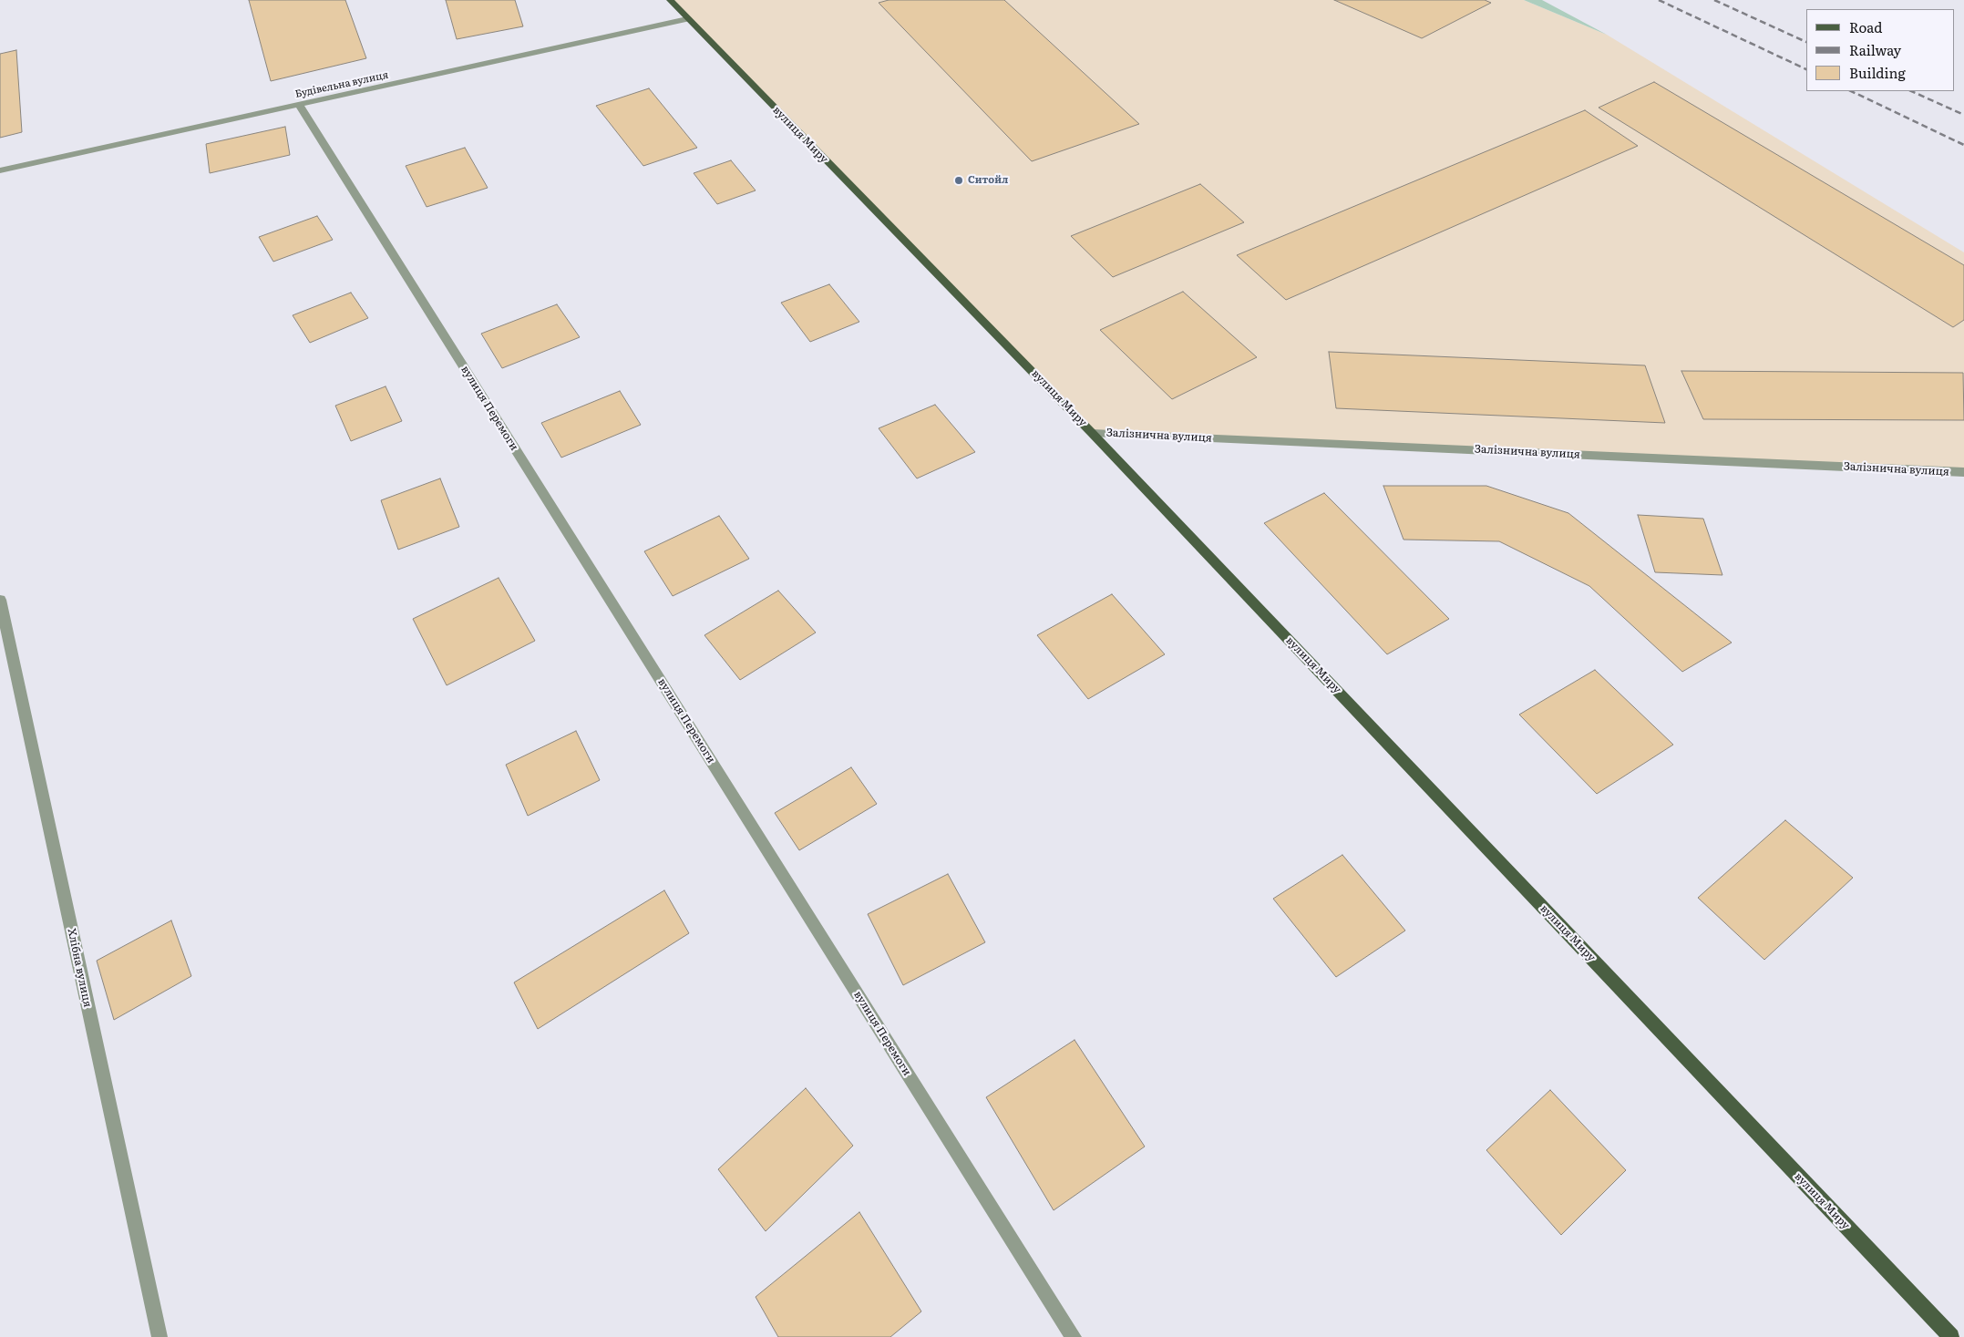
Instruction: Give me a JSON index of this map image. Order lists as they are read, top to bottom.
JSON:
{
  "streets": {
    "main road": ["вулиця Миру"],
    "street": [
      "Будівельна вулиця",
      "вулиця Перемоги",
      "Залізнична вулиця",
      "Хлібна вулиця"
    ]
  },
  "crossings": [
    ["Будівельна вулиця", "вулиця Миру"],
    ["Будівельна вулиця", "вулиця Перемоги"],
    ["вулиця Миру", "Залізнична вулиця"]
  ],
  "places": ["Ситойл"],
  "legend": ["Road", "Railway", "Building"]
}
